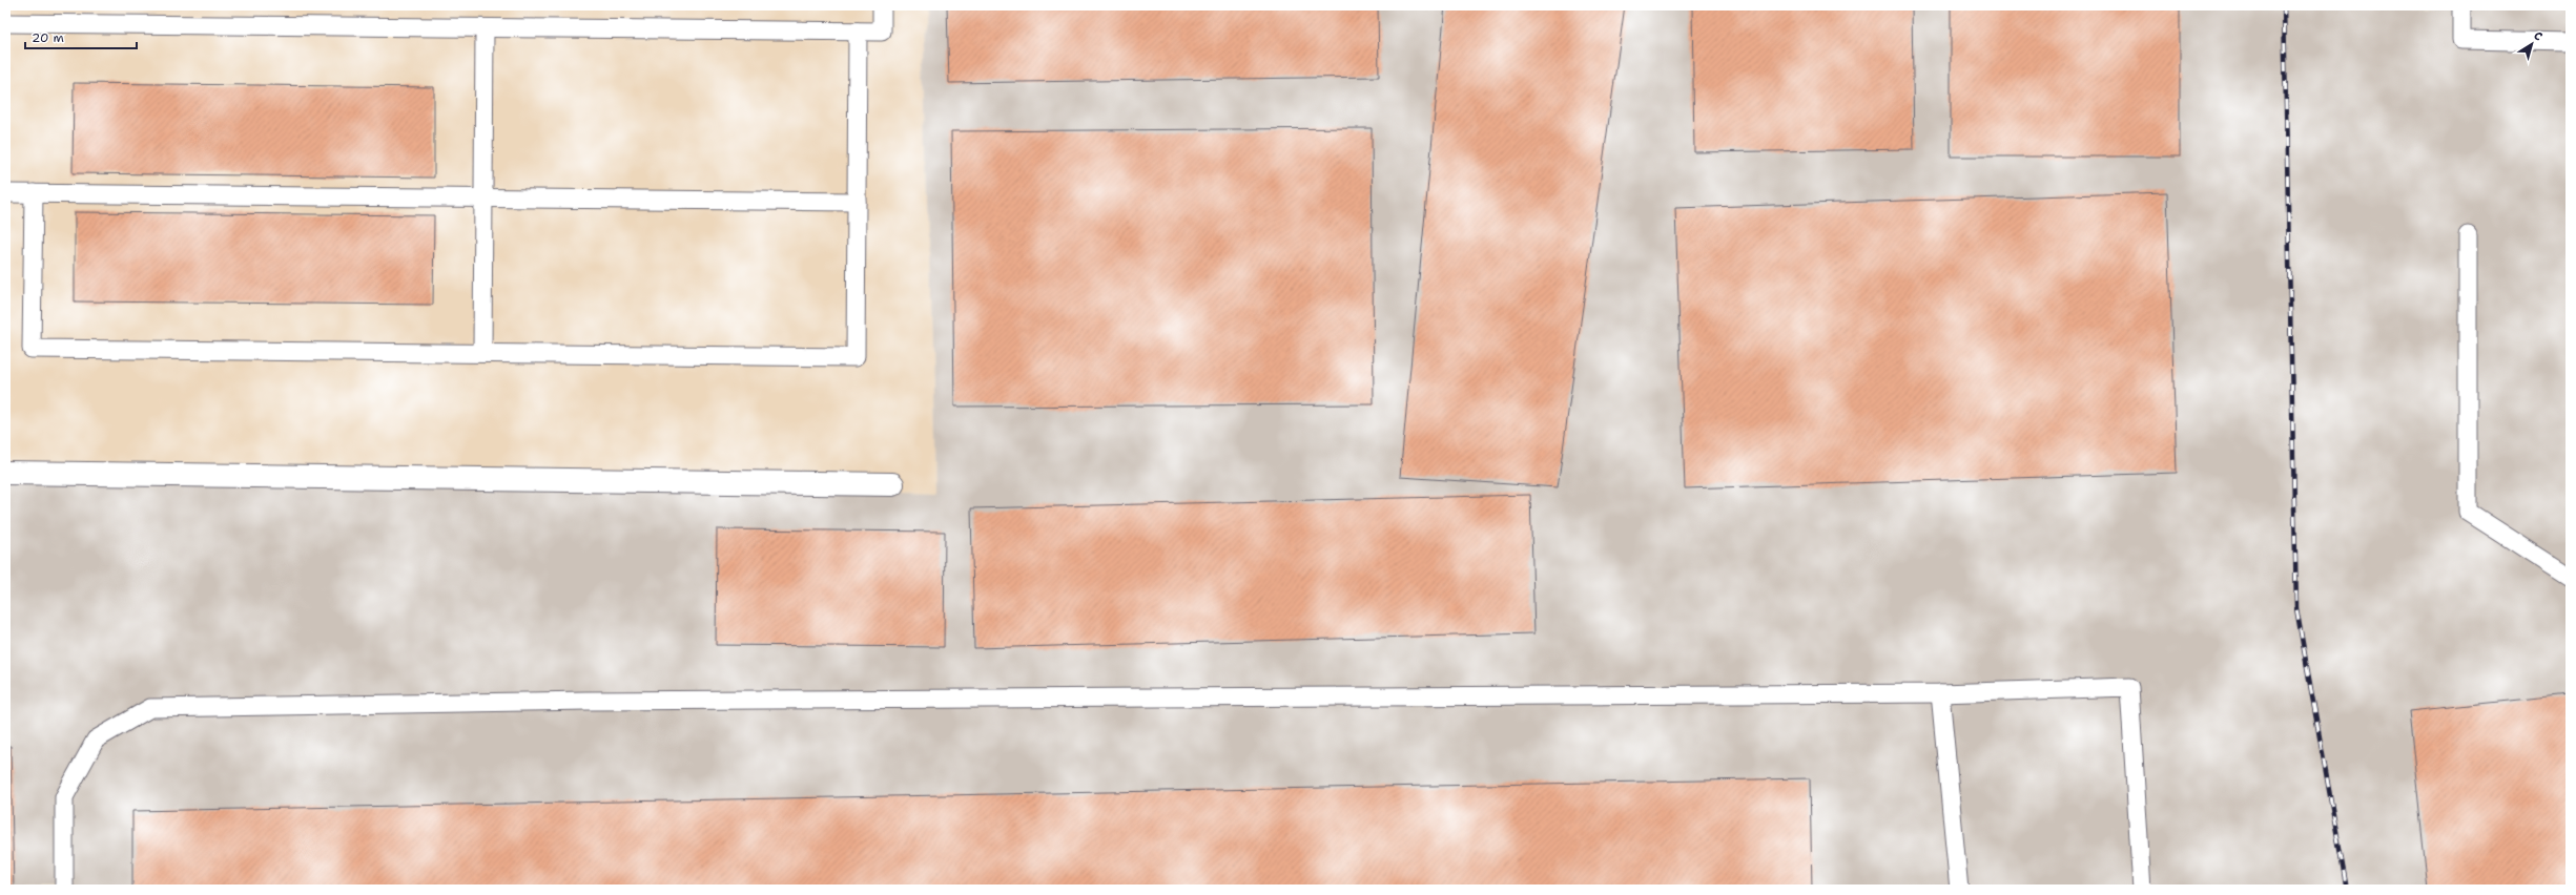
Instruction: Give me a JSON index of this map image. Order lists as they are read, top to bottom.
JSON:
{
  "scale_bar": "20 m",
  "north": "top right"
}
